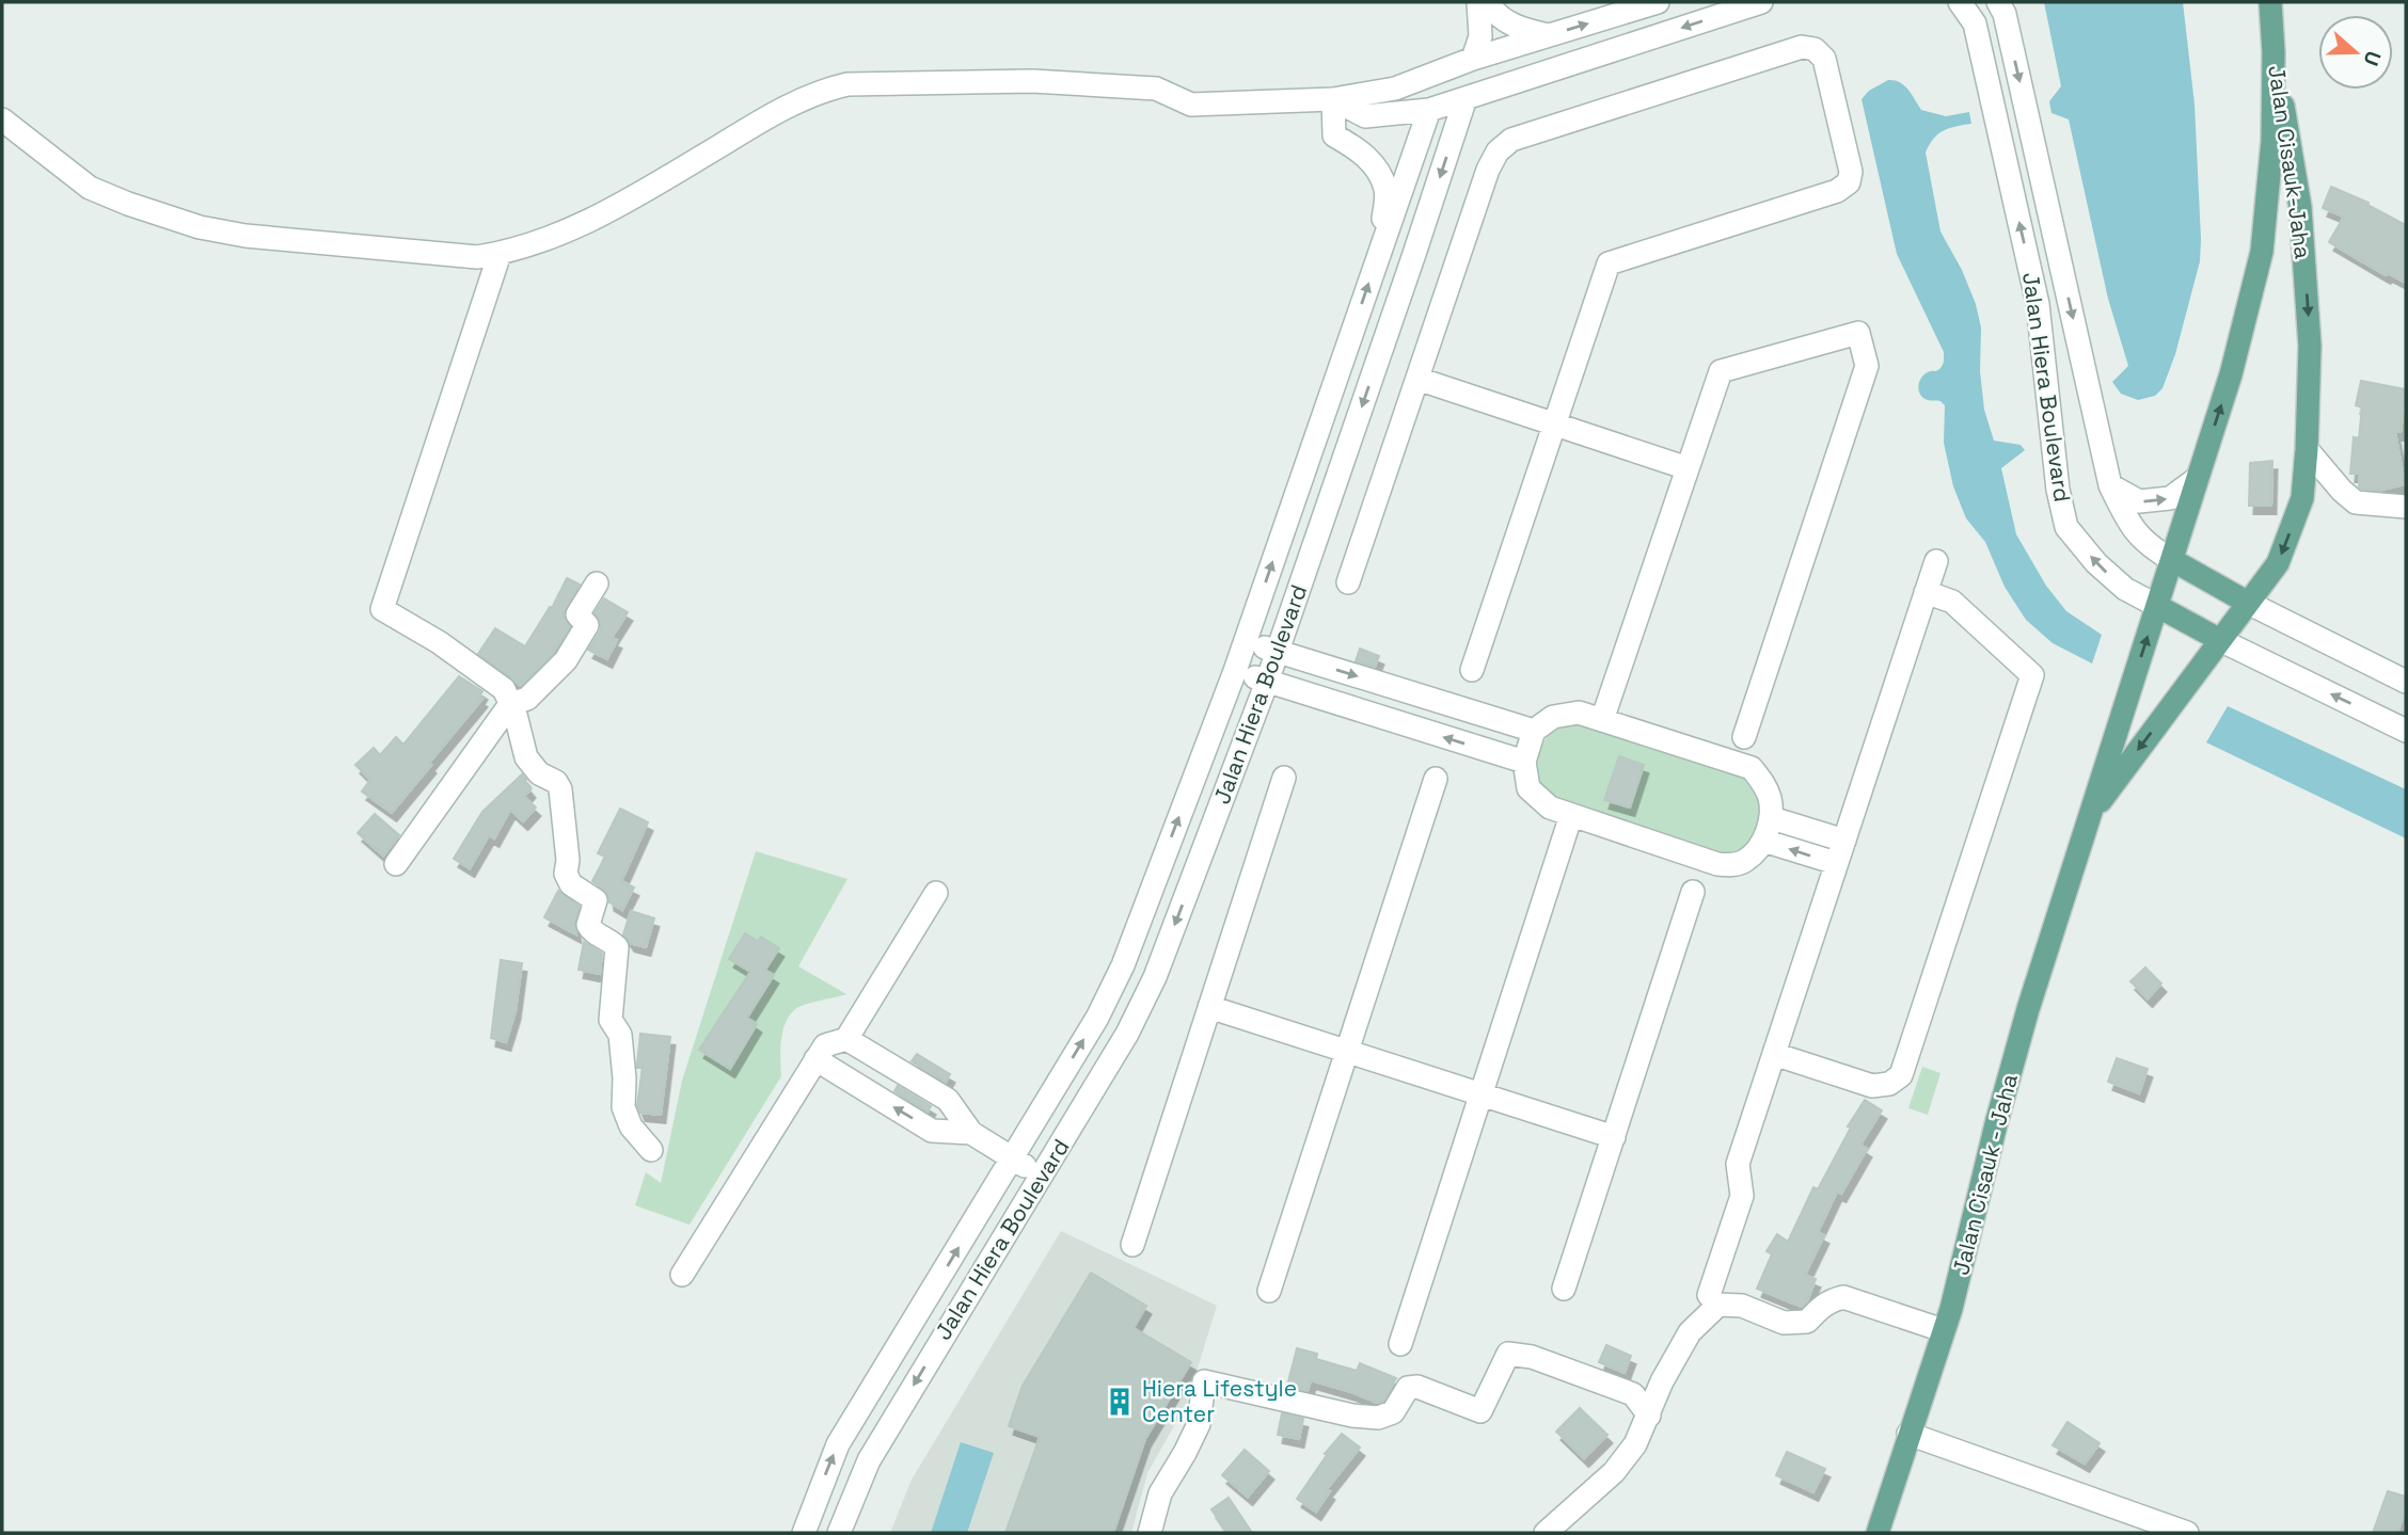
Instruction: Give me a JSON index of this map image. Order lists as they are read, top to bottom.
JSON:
{
  "streets": {
    "main road": ["Jalan Cisauk-Jaha", "Jalan Cisauk - Jaha"],
    "street": ["Jalan Hiera Boulevard"]
  },
  "crossings": [
    ["Jalan Cisauk-Jaha", "Jalan Hiera Boulevard"],
    ["Jalan Cisauk-Jaha", "Jalan Cisauk - Jaha"]
  ],
  "places": {
    "building": ["Hiera Lifestyle Center"]
  },
  "north": "right"
}
